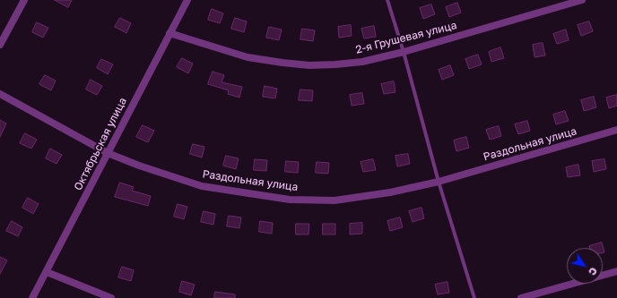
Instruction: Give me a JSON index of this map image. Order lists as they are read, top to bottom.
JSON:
{
  "streets": {
    "street": ["2-я Грушевая улица", "Октябрьская улица", "Раздольная улица"]
  },
  "crossings": [
    ["2-я Грушевая улица", "Октябрьская улица"],
    ["Октябрьская улица", "Раздольная улица"]
  ],
  "north": "bottom right"
}
